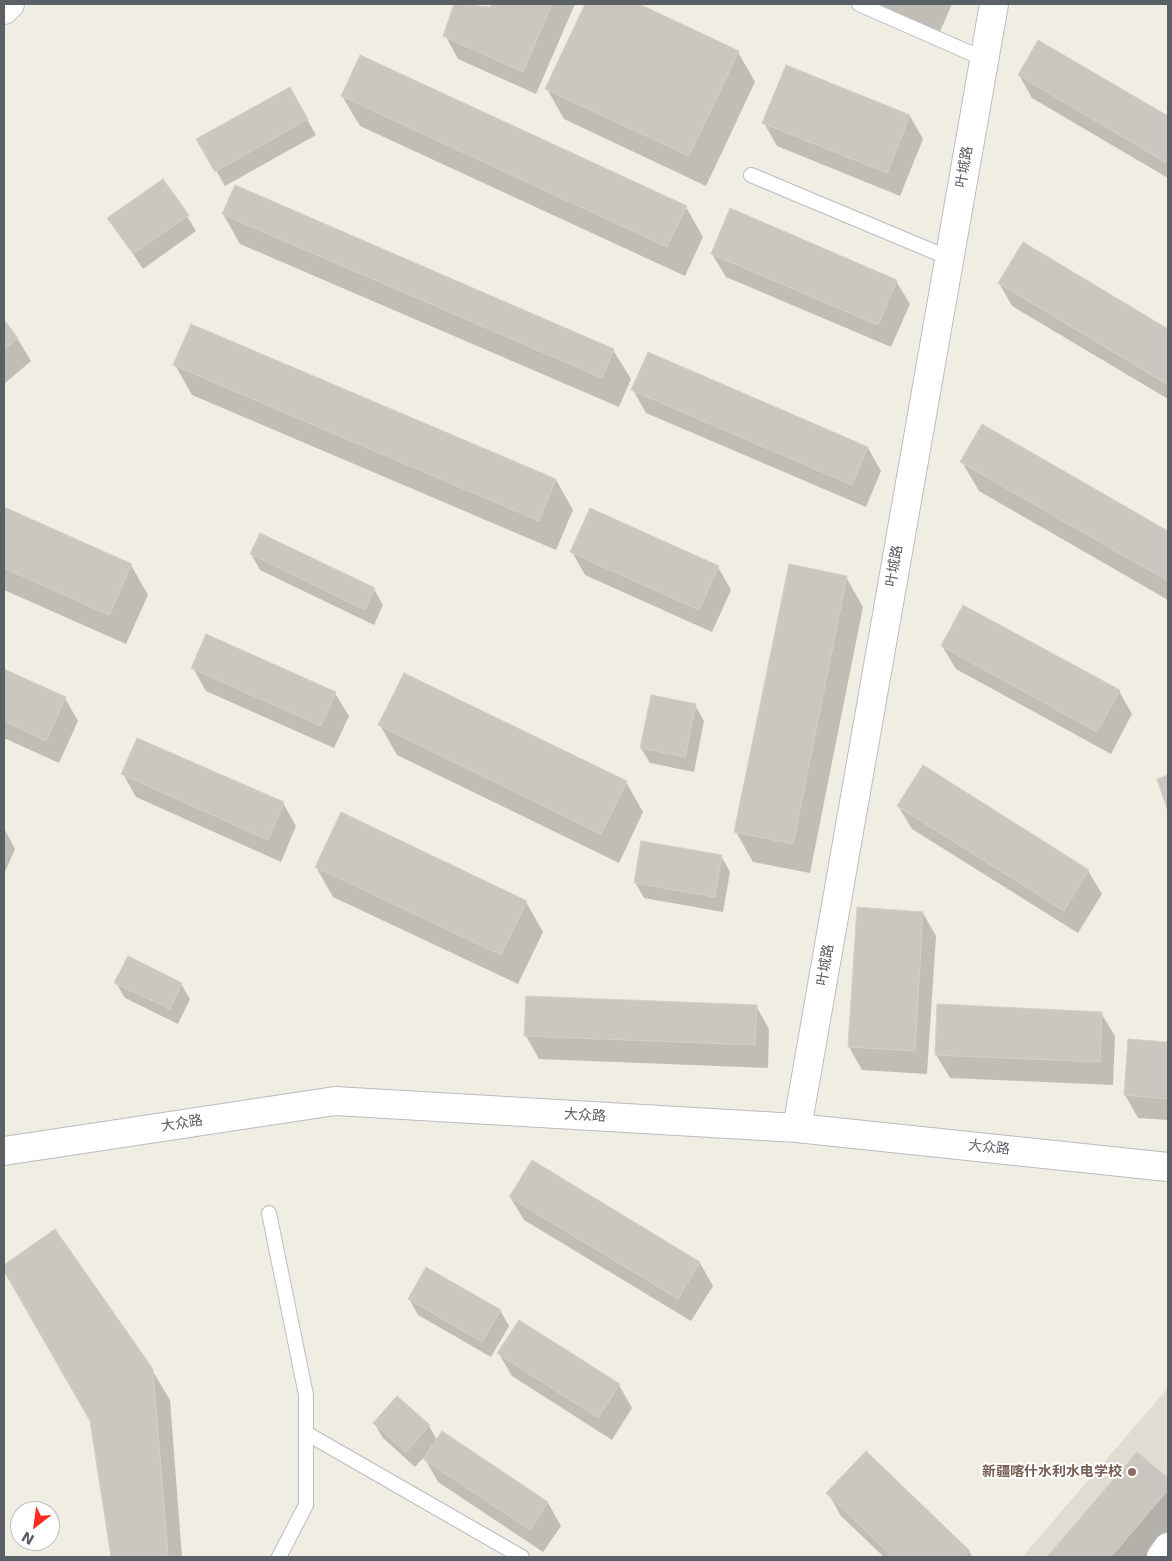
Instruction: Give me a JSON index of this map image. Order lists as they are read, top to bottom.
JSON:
{
  "streets": {
    "street": ["叶城路", "大众路"]
  },
  "crossings": [
    ["叶城路", "大众路"]
  ],
  "places": ["新疆喀什水利水电学校"],
  "north": "bottom left"
}
